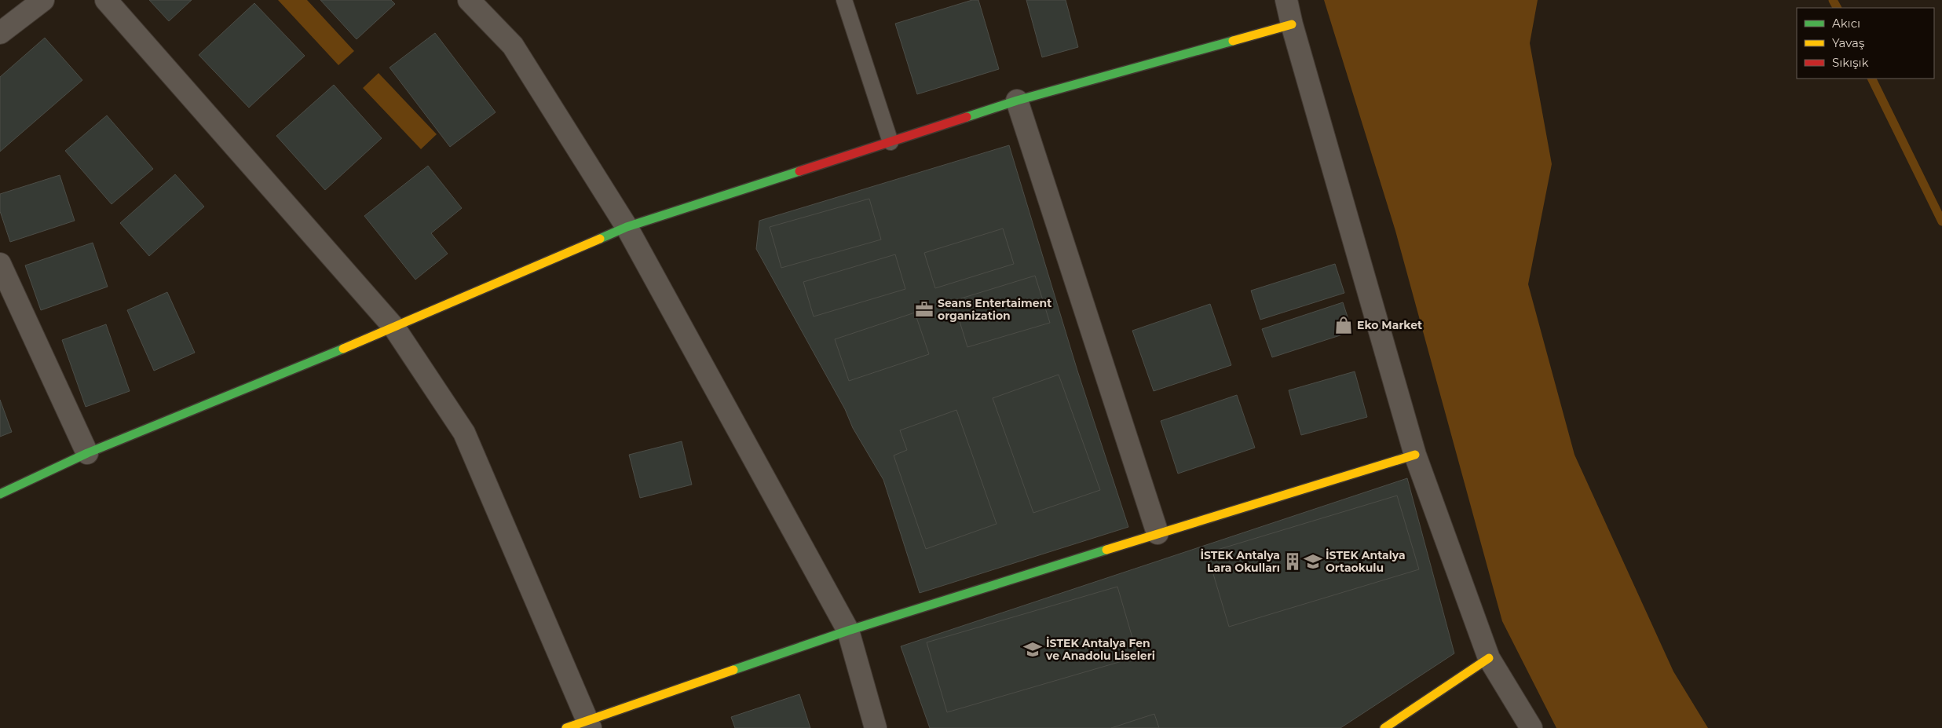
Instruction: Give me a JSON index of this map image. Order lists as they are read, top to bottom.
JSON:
{
  "places": {
    "office": ["Seans Entertaiment organization"],
    "shop": ["Eko Market"],
    "building": ["İSTEK Antalya Lara Okulları"],
    "school or university": ["İSTEK Antalya Ortaokulu", "İSTEK Antalya Fen ve Anadolu Liseleri"]
  },
  "legend": ["Akıcı", "Yavaş", "Sıkışık"]
}
